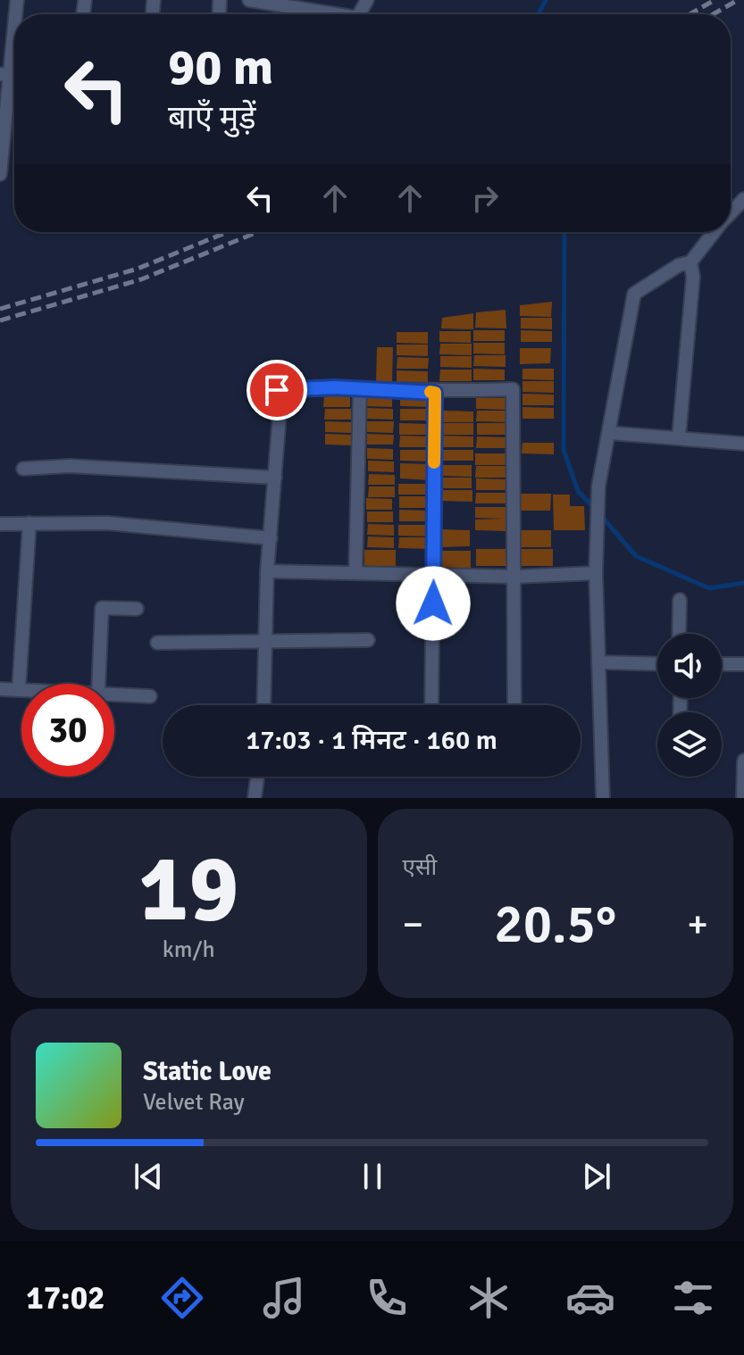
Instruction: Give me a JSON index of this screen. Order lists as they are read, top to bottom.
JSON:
{
  "page": {
    "turn": ["90 m", "बाएँ मुड़ें"],
    "limit": "30",
    "trip": "17:03 · 1 मिनट · 160 m",
    "tile": [
      ["19", "km/h"],
      "एसी"
    ],
    "heat": ["−", "20.5°", "+"],
    "song": ["Static Love", "Velvet Ray"],
    "tabs": "17:02"
  }
}
